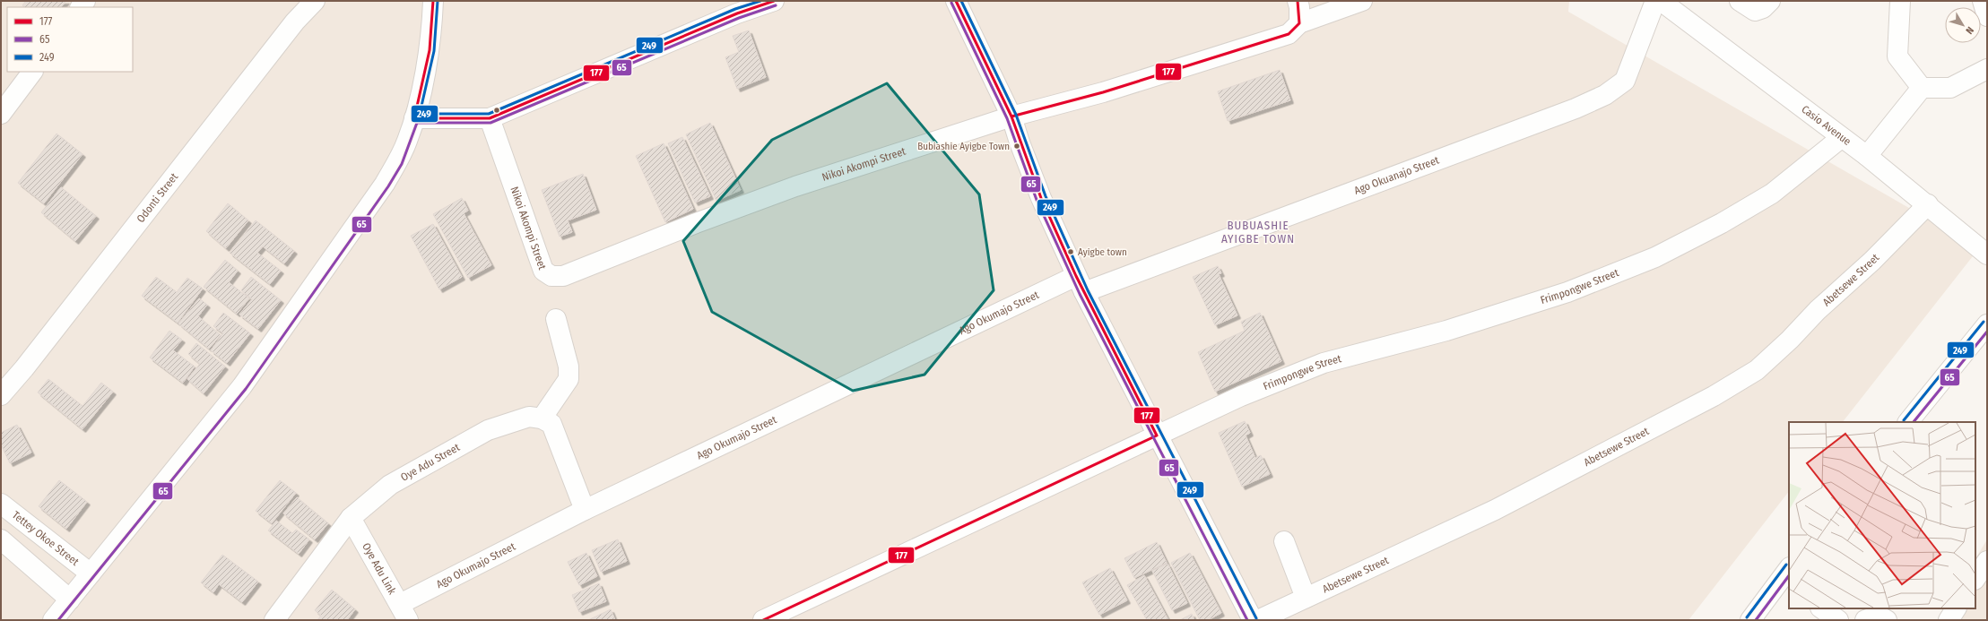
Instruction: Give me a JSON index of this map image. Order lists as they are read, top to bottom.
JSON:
{
  "streets": {
    "street": [
      "Casio Avenue",
      "Nikoi Akompi Street",
      "Ago Okuanajo Street",
      "Odonti Street",
      "Abetsewe Street",
      "Frimpongwe Street",
      "Ago Okumajo Street",
      "Oye Adu Street",
      "Tettey Okoe Street",
      "Oye Adu Link"
    ]
  },
  "crossings": [
    ["Casio Avenue", "Abetsewe Street"],
    ["Casio Avenue", "Frimpongwe Street"],
    ["Ago Okuanajo Street", "Ago Okumajo Street"],
    ["Ago Okumajo Street", "Oye Adu Link"],
    ["Oye Adu Street", "Oye Adu Link"]
  ],
  "districts": ["BUBUASHIE AYIGBE TOWN"],
  "places": ["Bubiashie Ayigbe Town", "Ayigbe town"],
  "lines": ["transit line 177", "transit line 249", "transit line 65"],
  "legend": ["177", "65", "249"],
  "north": "bottom right"
}
